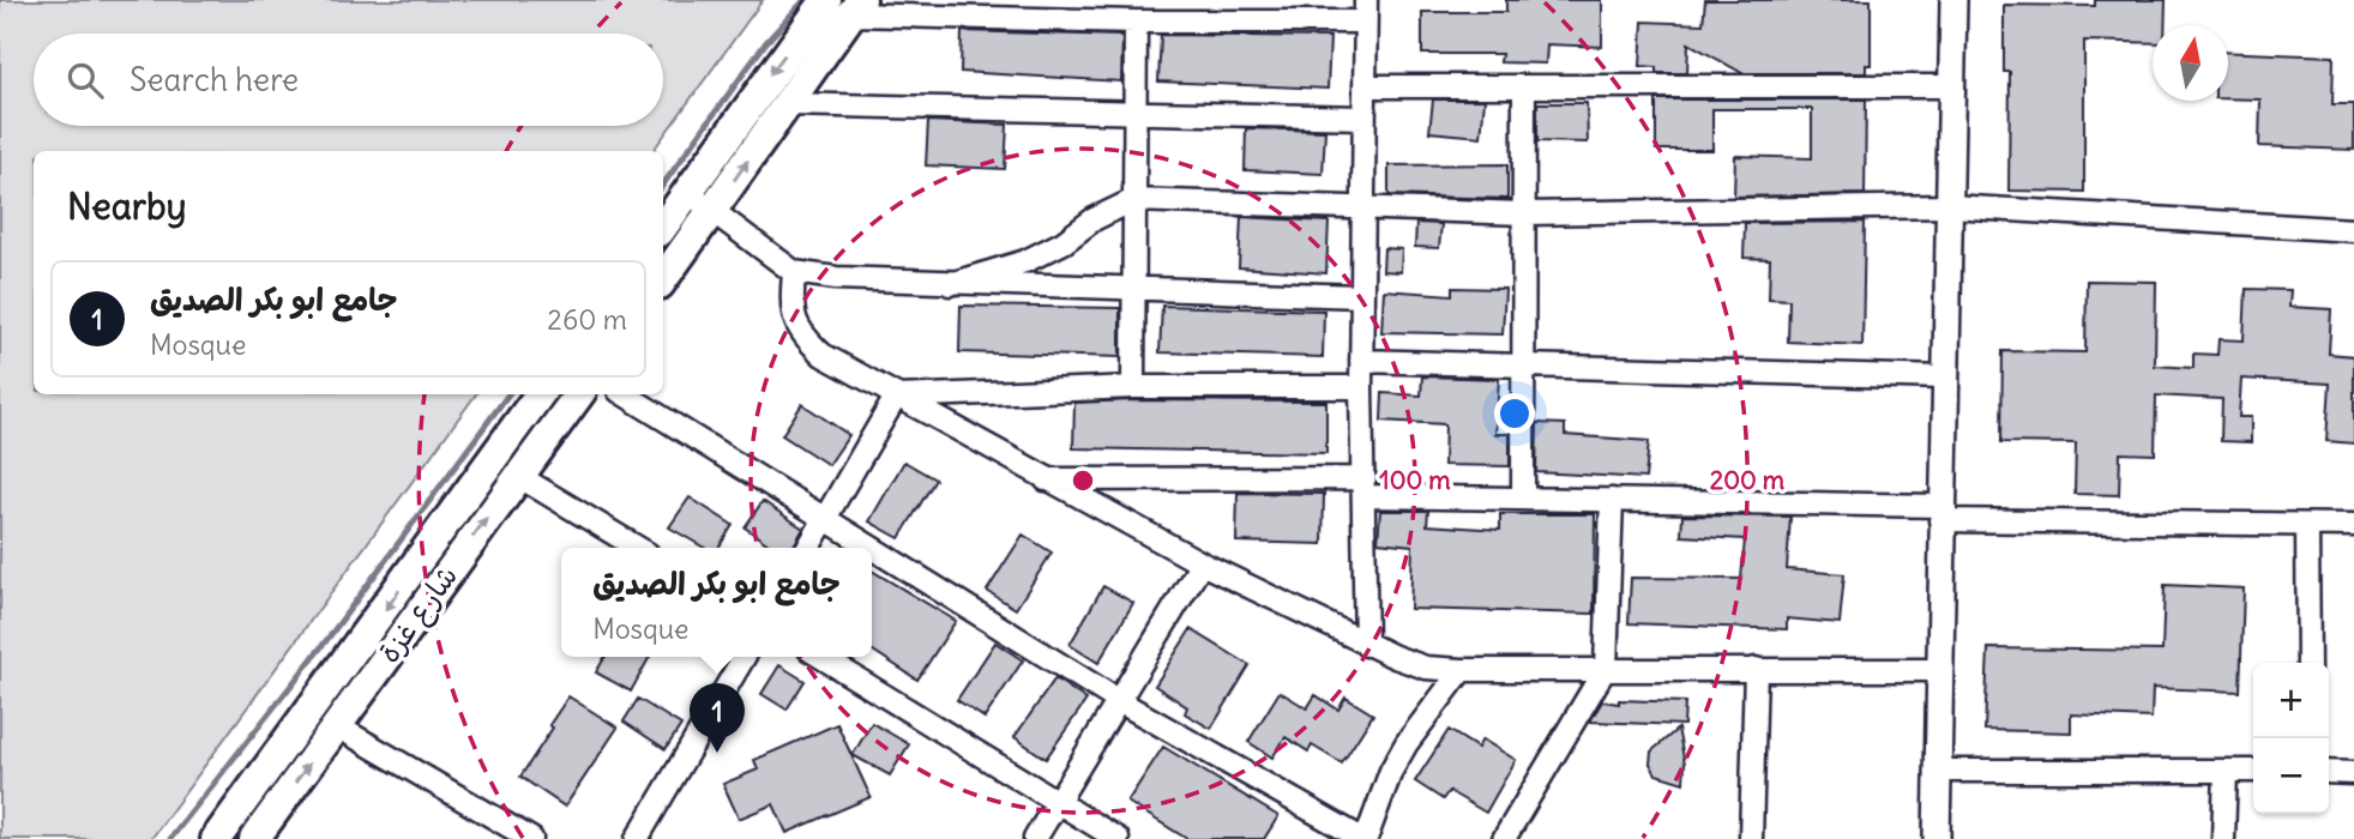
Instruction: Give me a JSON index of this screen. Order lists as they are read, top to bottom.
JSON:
{
  "streets": {
    "main road": ["شارع غزة"]
  },
  "north": "top",
  "page": {
    "search": "Search here",
    "heading": "Nearby",
    "list": [
      {
        "mark": "1",
        "name": "جامع ابو بكر الصديق",
        "note": "Mosque",
        "value": "260 m"
      }
    ],
    "popup": ["جامع ابو بكر الصديق", "Mosque"],
    "map_buttons": ["+", "−"],
    "pins": "1"
  },
  "rings": ["100 m", "200 m"]
}
